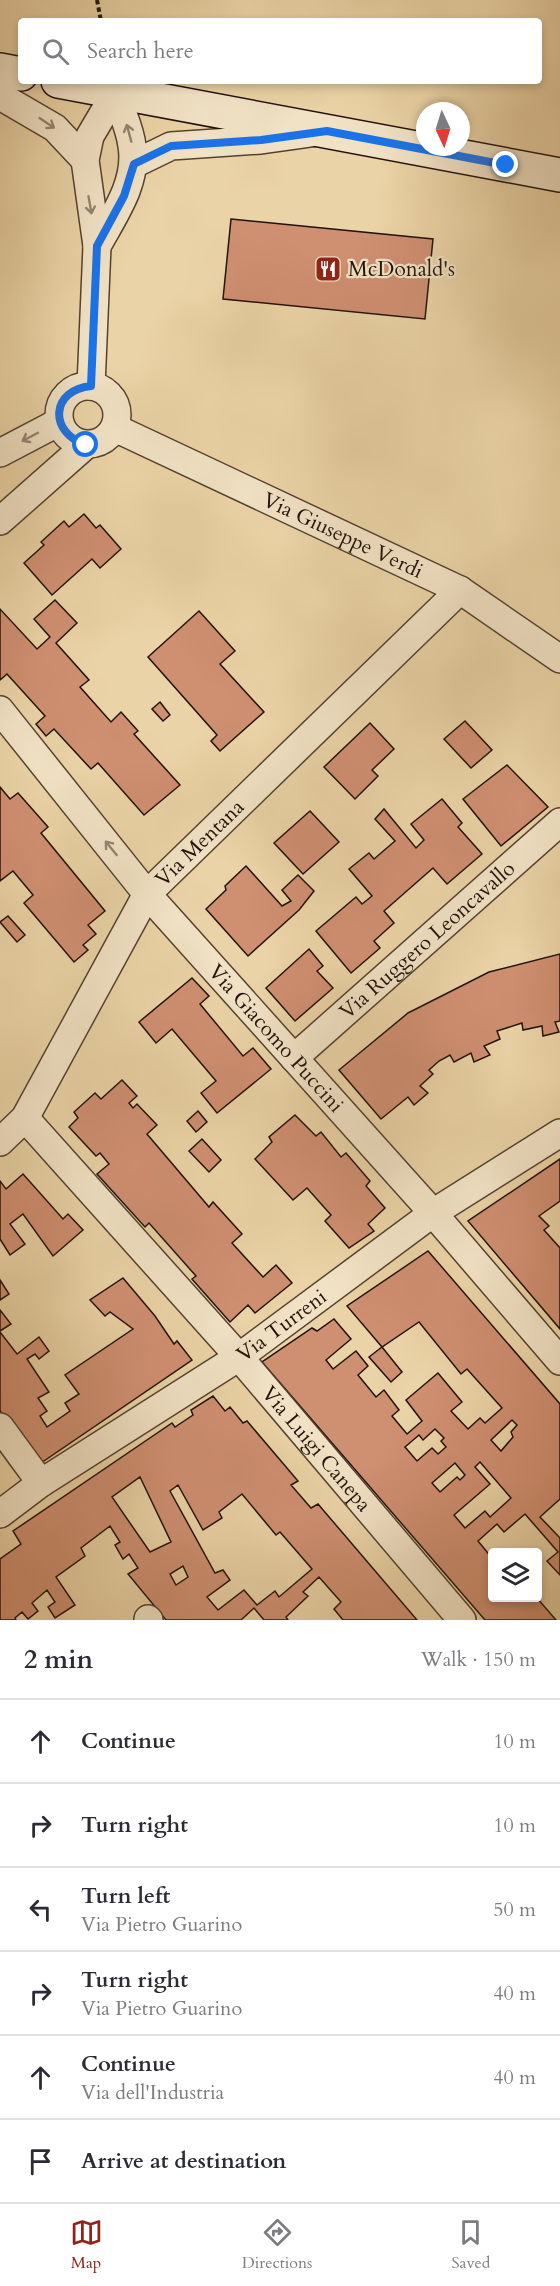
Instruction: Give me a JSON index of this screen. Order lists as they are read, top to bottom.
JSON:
{
  "streets": {
    "street": [
      "Via Giuseppe Verdi",
      "Via Mentana",
      "Via Ruggero Leoncavallo",
      "Via Giacomo Puccini",
      "Via Turreni",
      "Via Luigi Canepa"
    ]
  },
  "crossings": [
    ["Via Giuseppe Verdi", "Via Mentana"],
    ["Via Mentana", "Via Giacomo Puccini"],
    ["Via Mentana", "Via Luigi Canepa"],
    ["Via Ruggero Leoncavallo", "Via Giacomo Puccini"],
    ["Via Giacomo Puccini", "Via Turreni"],
    ["Via Turreni", "Via Luigi Canepa"]
  ],
  "places": {
    "restaurant": ["McDonald's"]
  },
  "north": "bottom",
  "page": {
    "search": "Search here",
    "heading": ["2 min", "Walk · 150 m"],
    "list": [
      ["Continue", "10 m"],
      ["Turn right", "10 m"],
      ["Turn left", "Via Pietro Guarino", "50 m"],
      ["Turn right", "Via Pietro Guarino", "40 m"],
      ["Continue", "Via dell'Industria", "40 m"],
      "Arrive at destination"
    ],
    "nav": ["Map", "Directions", "Saved"]
  }
}
